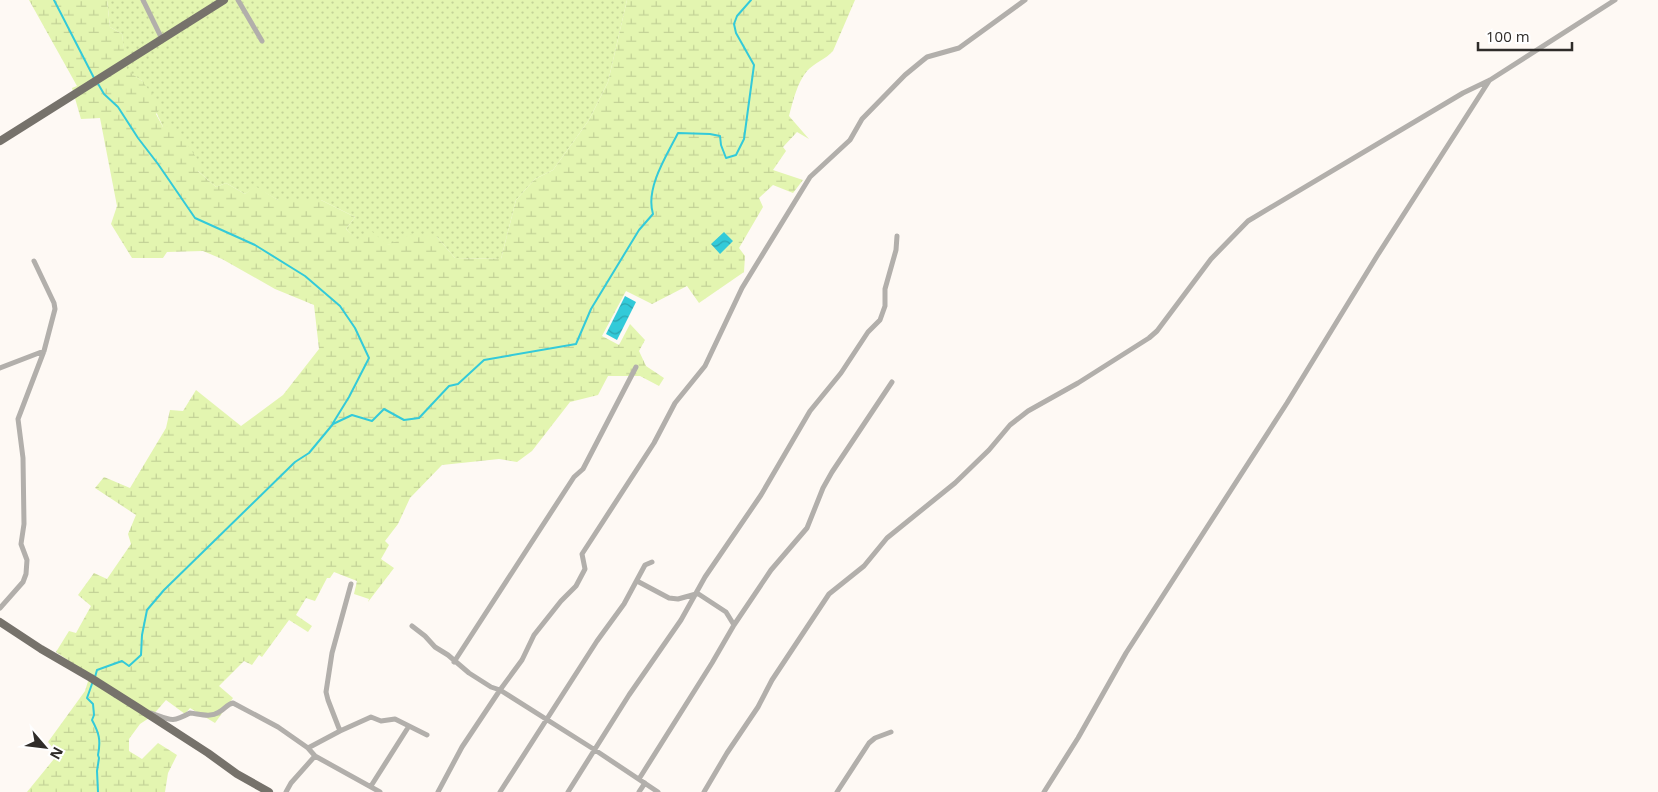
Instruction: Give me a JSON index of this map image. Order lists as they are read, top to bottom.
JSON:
{
  "scale_bar": "100 m",
  "north": "bottom right"
}
